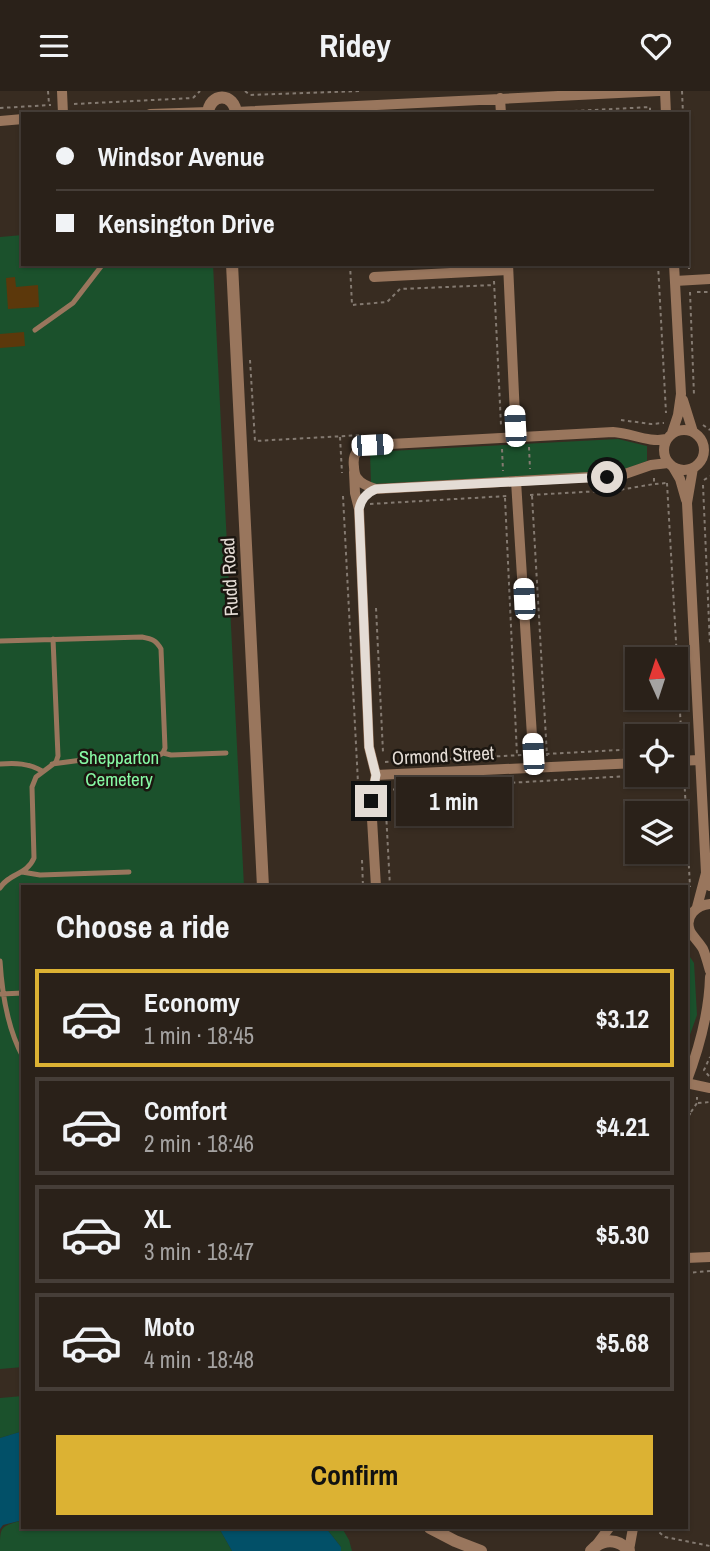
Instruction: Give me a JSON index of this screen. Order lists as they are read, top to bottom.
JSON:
{
  "streets": {
    "street": ["Rudd Road", "Ormond Street"]
  },
  "parks": ["Shepparton Cemetery"],
  "north": "top",
  "page": {
    "header": "Ridey",
    "banner": ["Windsor Avenue", "Kensington Drive"],
    "bubble": "1 min",
    "heading": "Choose a ride",
    "list": [
      {
        "name": "Economy",
        "note": "1 min · 18:45",
        "value": "$3.12"
      },
      {
        "name": "Comfort",
        "note": "2 min · 18:46",
        "value": "$4.21"
      },
      {
        "name": "XL",
        "note": "3 min · 18:47",
        "value": "$5.30"
      },
      {
        "name": "Moto",
        "note": "4 min · 18:48",
        "value": "$5.68"
      }
    ],
    "buttons": "Confirm"
  }
}
